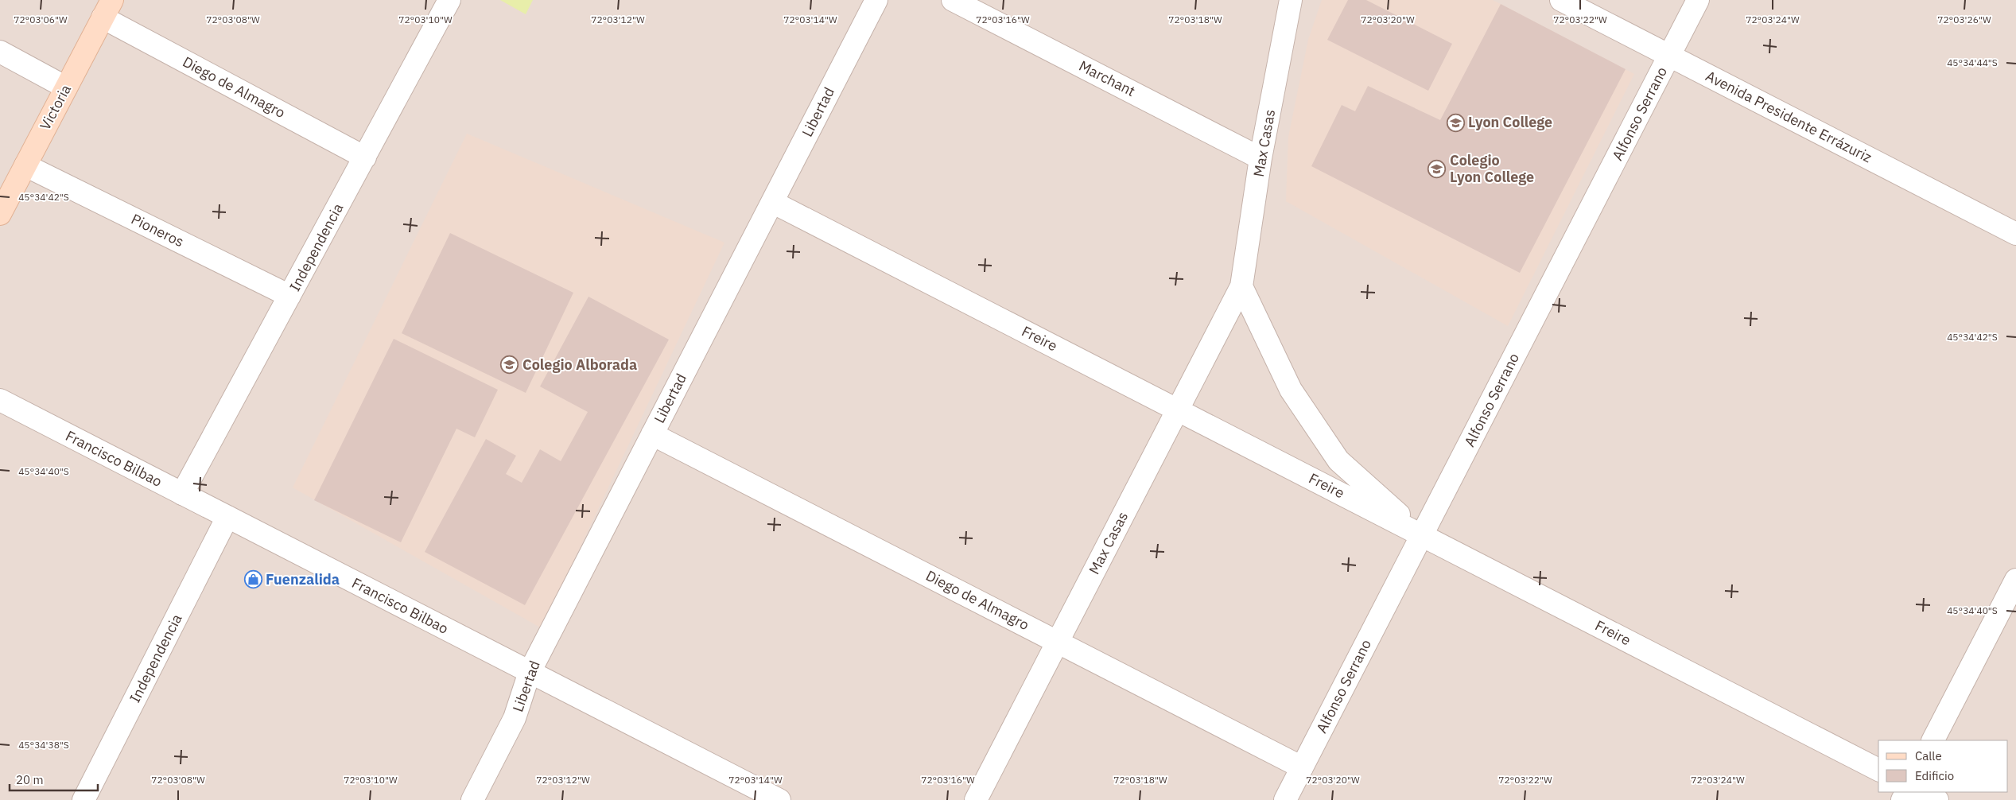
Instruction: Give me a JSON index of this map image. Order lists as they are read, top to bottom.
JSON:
{
  "streets": {
    "main road": ["Victoria"],
    "street": [
      "Marchant",
      "Diego de Almagro",
      "Libertad",
      "Alfonso Serrano",
      "Avenida Presidente Errázuriz",
      "Max Casas",
      "Pioneros",
      "Independencia",
      "Freire",
      "Francisco Bilbao"
    ]
  },
  "crossings": [
    ["Marchant", "Max Casas"],
    ["Diego de Almagro", "Victoria"],
    ["Diego de Almagro", "Libertad"],
    ["Diego de Almagro", "Alfonso Serrano"],
    ["Diego de Almagro", "Max Casas"],
    ["Diego de Almagro", "Independencia"],
    ["Victoria", "Pioneros"],
    ["Libertad", "Freire"],
    ["Libertad", "Francisco Bilbao"],
    ["Alfonso Serrano", "Avenida Presidente Errázuriz"],
    ["Alfonso Serrano", "Freire"],
    ["Max Casas", "Freire"],
    ["Pioneros", "Independencia"],
    ["Independencia", "Francisco Bilbao"]
  ],
  "places": {
    "school or university": ["Lyon College", "Colegio Lyon College", "Colegio Alborada"],
    "shop": ["Fuenzalida"]
  },
  "legend": ["Calle", "Edificio"],
  "scale_bar": "20 m",
  "coordinates": [
    "72°03'06\"W",
    "72°03'08\"W",
    "72°03'10\"W",
    "72°03'12\"W",
    "72°03'14\"W",
    "72°03'16\"W",
    "72°03'18\"W",
    "72°03'20\"W",
    "72°03'22\"W",
    "72°03'24\"W",
    "72°03'26\"W",
    "45°34'44\"S",
    "45°34'42\"S",
    "45°34'40\"S",
    "45°34'38\"S"
  ]
}
